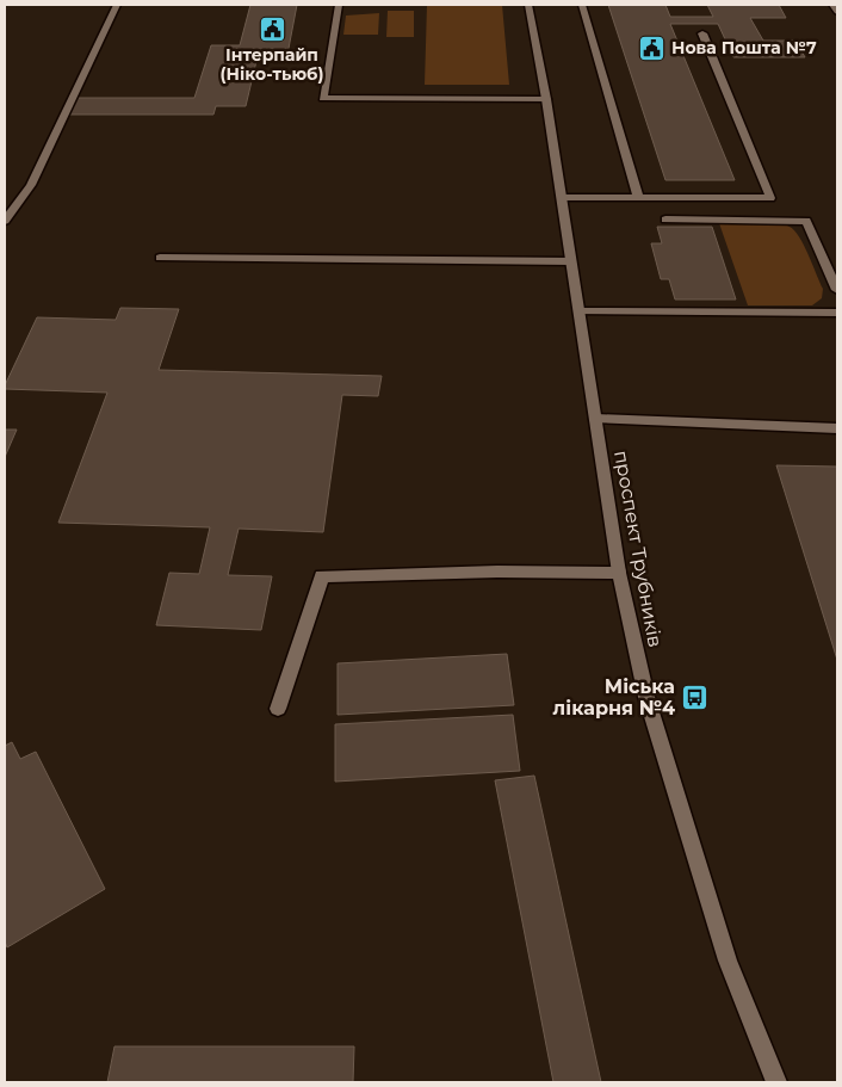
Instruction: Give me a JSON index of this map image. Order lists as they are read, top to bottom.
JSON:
{
  "streets": {
    "main road": ["проспект Трубників"]
  },
  "places": {
    "public building": ["Інтерпайп (Ніко-тьюб)", "Нова Пошта №7"],
    "bus stop": ["Міська лікарня №4"]
  }
}
